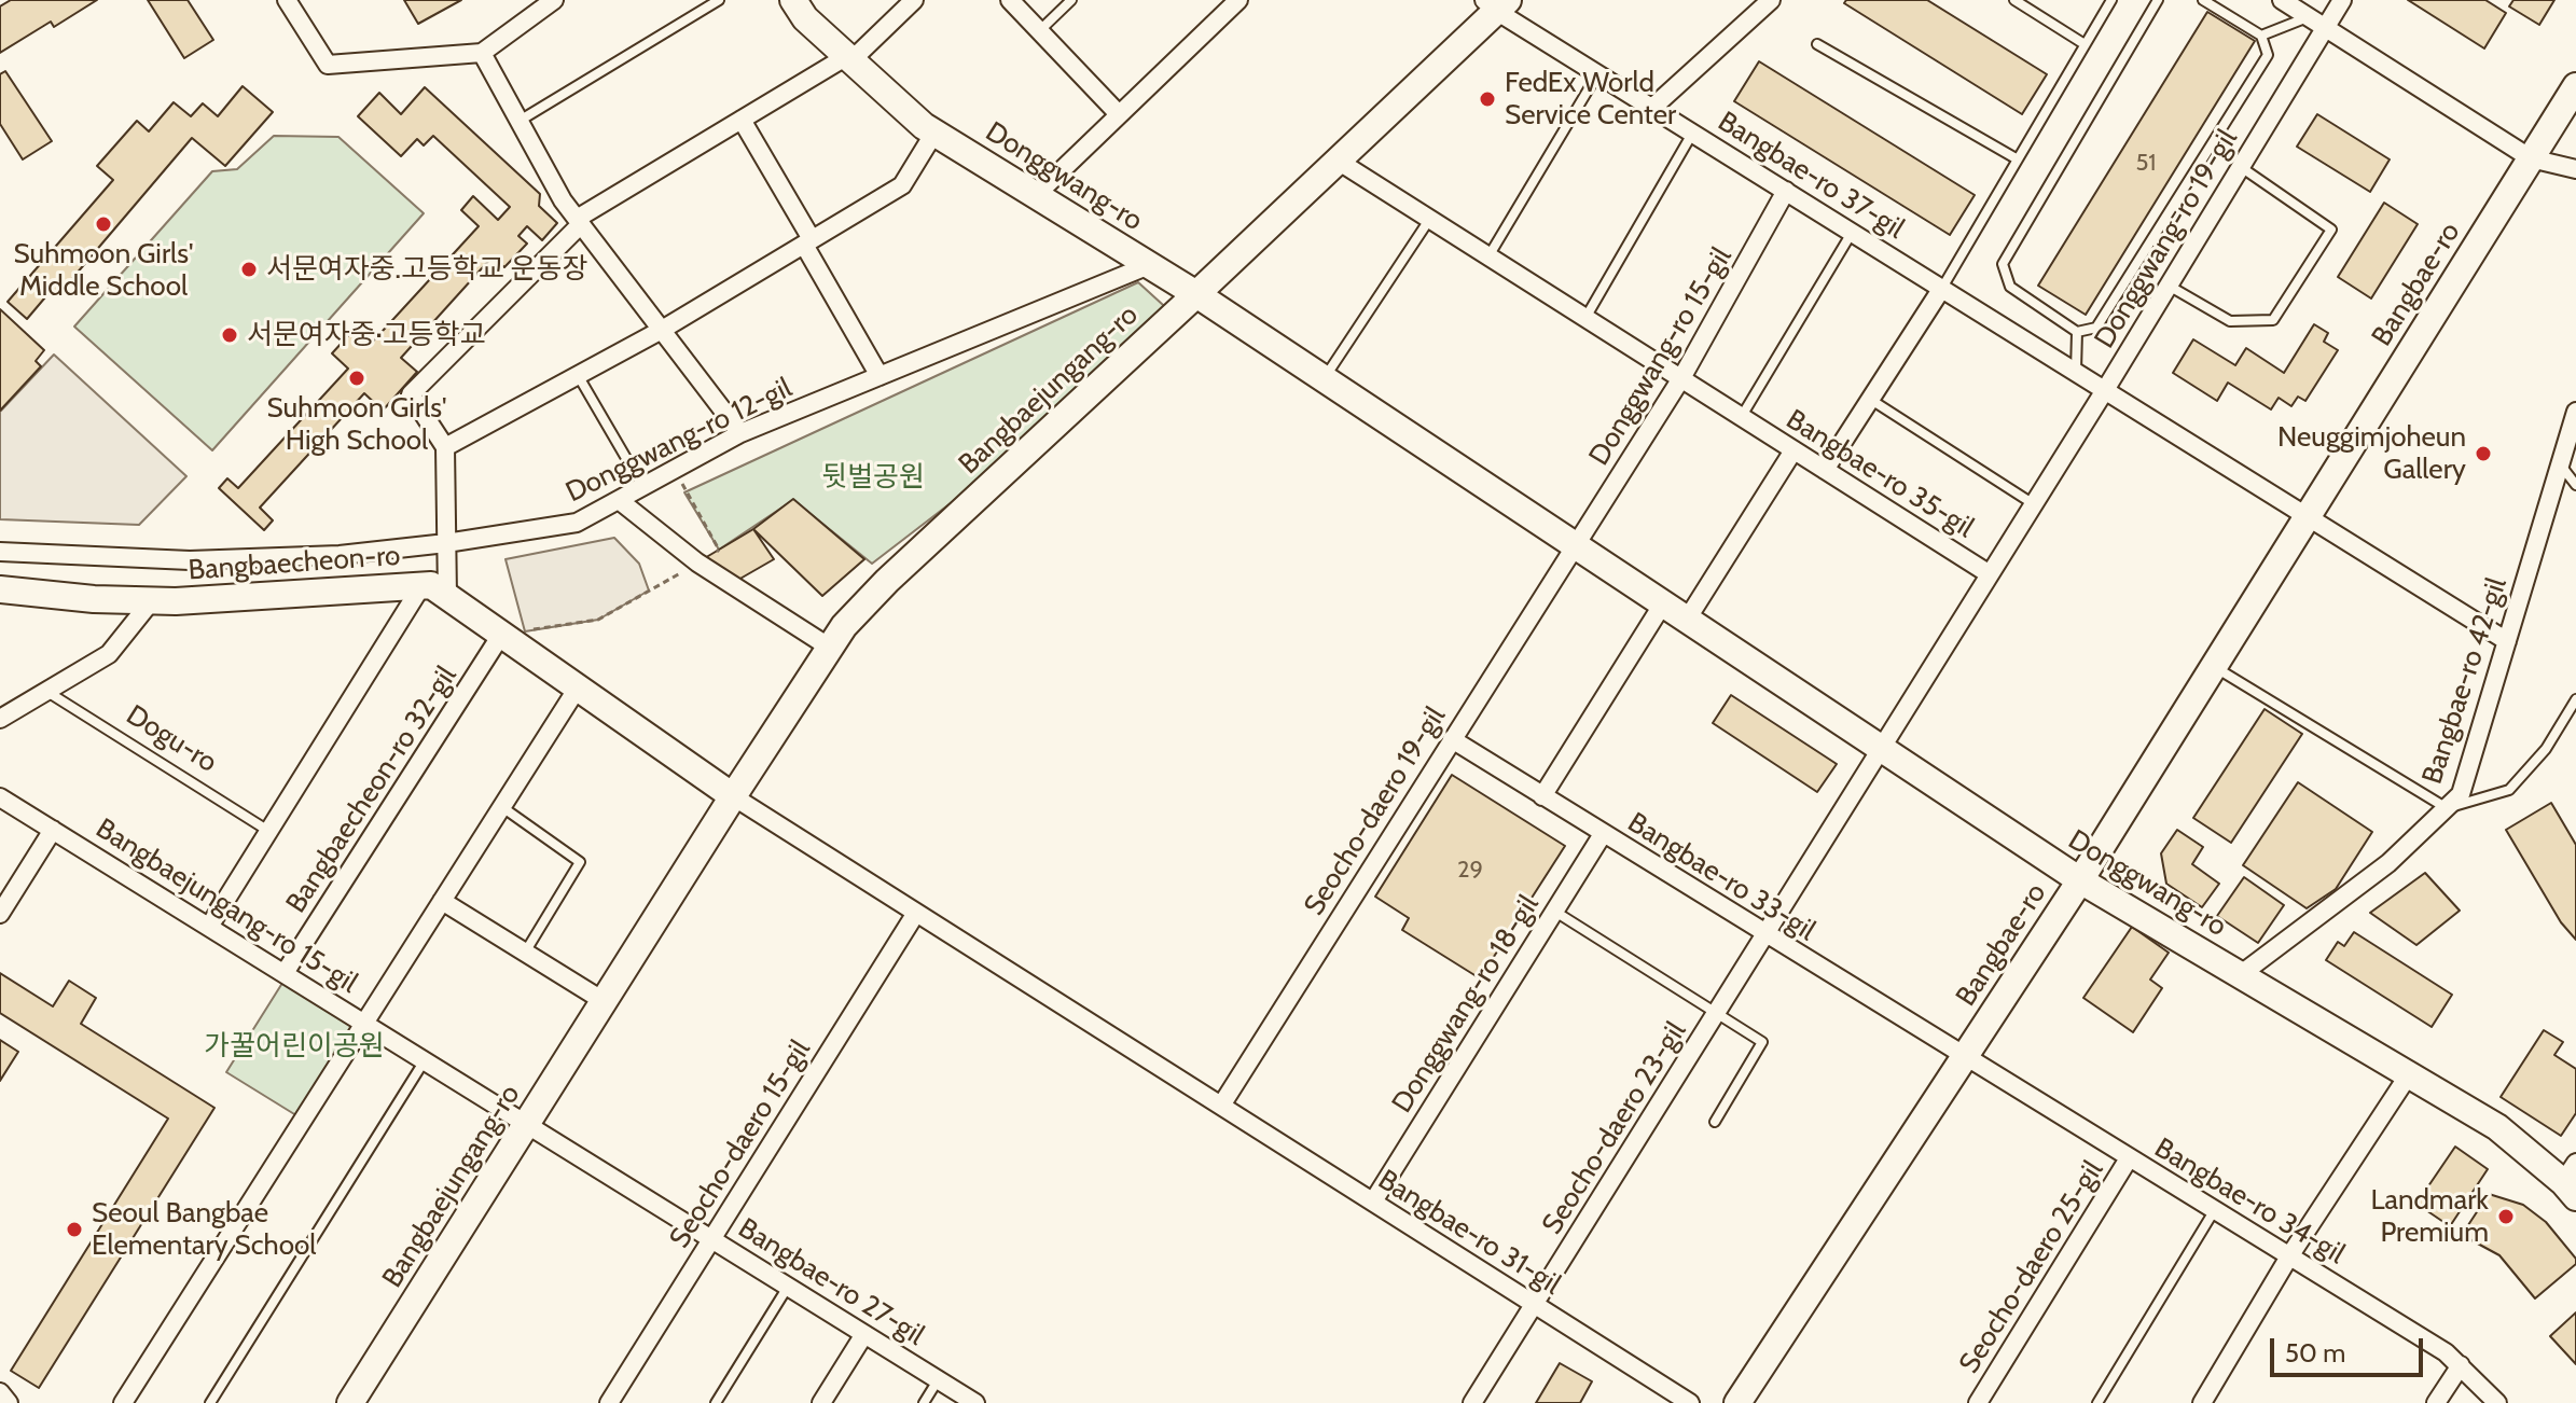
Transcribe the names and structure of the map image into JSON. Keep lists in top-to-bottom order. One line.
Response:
{"streets":{"street":["Bangbae-ro 37-gil","Donggwang-ro","Donggwang-ro 19-gil","Bangbae-ro","Donggwang-ro 15-gil","Bangbaejungang-ro","Donggwang-ro 12-gil","Bangbae-ro 35-gil","Bangbaecheon-ro","Bangbae-ro 42-gil","Bangbaecheon-ro 32-gil","Seocho-daero 19-gil","Bangbae-ro 33-gil","Bangbaejungang-ro 15-gil","Donggwang-ro 18-gil","Seocho-daero 23-gil","Seocho-daero 15-gil","Bangbae-ro 34-gil","Bangbae-ro 31-gil","Seocho-daero 25-gil","Bangbae-ro 27-gil"],"lane":["Dogu-ro"]},"crossings":[["Bangbae-ro 37-gil","Donggwang-ro 19-gil"],["Bangbae-ro 37-gil","Bangbae-ro"],["Bangbae-ro 37-gil","Donggwang-ro 15-gil"],["Bangbae-ro 37-gil","Bangbaejungang-ro"],["Bangbae-ro 37-gil","Bangbae-ro 35-gil"],["Donggwang-ro","Donggwang-ro 19-gil"],["Donggwang-ro","Bangbae-ro"],["Donggwang-ro","Donggwang-ro 15-gil"],["Donggwang-ro","Bangbaejungang-ro"],["Donggwang-ro","Donggwang-ro 12-gil"],["Donggwang-ro","Bangbae-ro 42-gil"],["Donggwang-ro","Seocho-daero 19-gil"],["Donggwang-ro","Seocho-daero 23-gil"],["Donggwang-ro 19-gil","Bangbae-ro 35-gil"],["Donggwang-ro 19-gil","Seocho-daero 23-gil"],["Bangbae-ro","Bangbae-ro 33-gil"],["Bangbae-ro","Bangbae-ro 34-gil"],["Donggwang-ro 15-gil","Bangbae-ro 35-gil"],["Donggwang-ro 15-gil","Seocho-daero 19-gil"],["Bangbaejungang-ro","Bangbae-ro 35-gil"],["Bangbaejungang-ro","Bangbaecheon-ro"],["Bangbaejungang-ro","Bangbaejungang-ro 15-gil"],["Bangbaejungang-ro","Bangbae-ro 27-gil"],["Bangbaecheon-ro","Bangbaecheon-ro 32-gil"],["Bangbaecheon-ro 32-gil","Bangbaejungang-ro 15-gil"],["Seocho-daero 19-gil","Bangbae-ro 33-gil"],["Seocho-daero 19-gil","Bangbae-ro 31-gil"],["Bangbae-ro 33-gil","Donggwang-ro 18-gil"],["Bangbae-ro 33-gil","Seocho-daero 23-gil"],["Bangbae-ro 33-gil","Bangbae-ro 34-gil"],["Bangbaejungang-ro 15-gil","Bangbae-ro 27-gil"],["Donggwang-ro 18-gil","Seocho-daero 23-gil"],["Donggwang-ro 18-gil","Bangbae-ro 31-gil"],["Seocho-daero 23-gil","Bangbae-ro 31-gil"],["Seocho-daero 15-gil","Bangbae-ro 31-gil"],["Seocho-daero 15-gil","Bangbae-ro 27-gil"],["Bangbae-ro 34-gil","Seocho-daero 25-gil"]],"parks":["뒷벌공원","가꿀어린이공원"],"places":["FedEx World Service Center","Suhmoon Girls' Middle School","서문여자중.고등학교 운동장","서문여자중·고등학교","Suhmoon Girls' High School","Neuggimjoheun Gallery","Landmark Premium","Seoul Bangbae Elementary School"],"house_numbers":["51","29"],"scale_bar":"50 m"}
